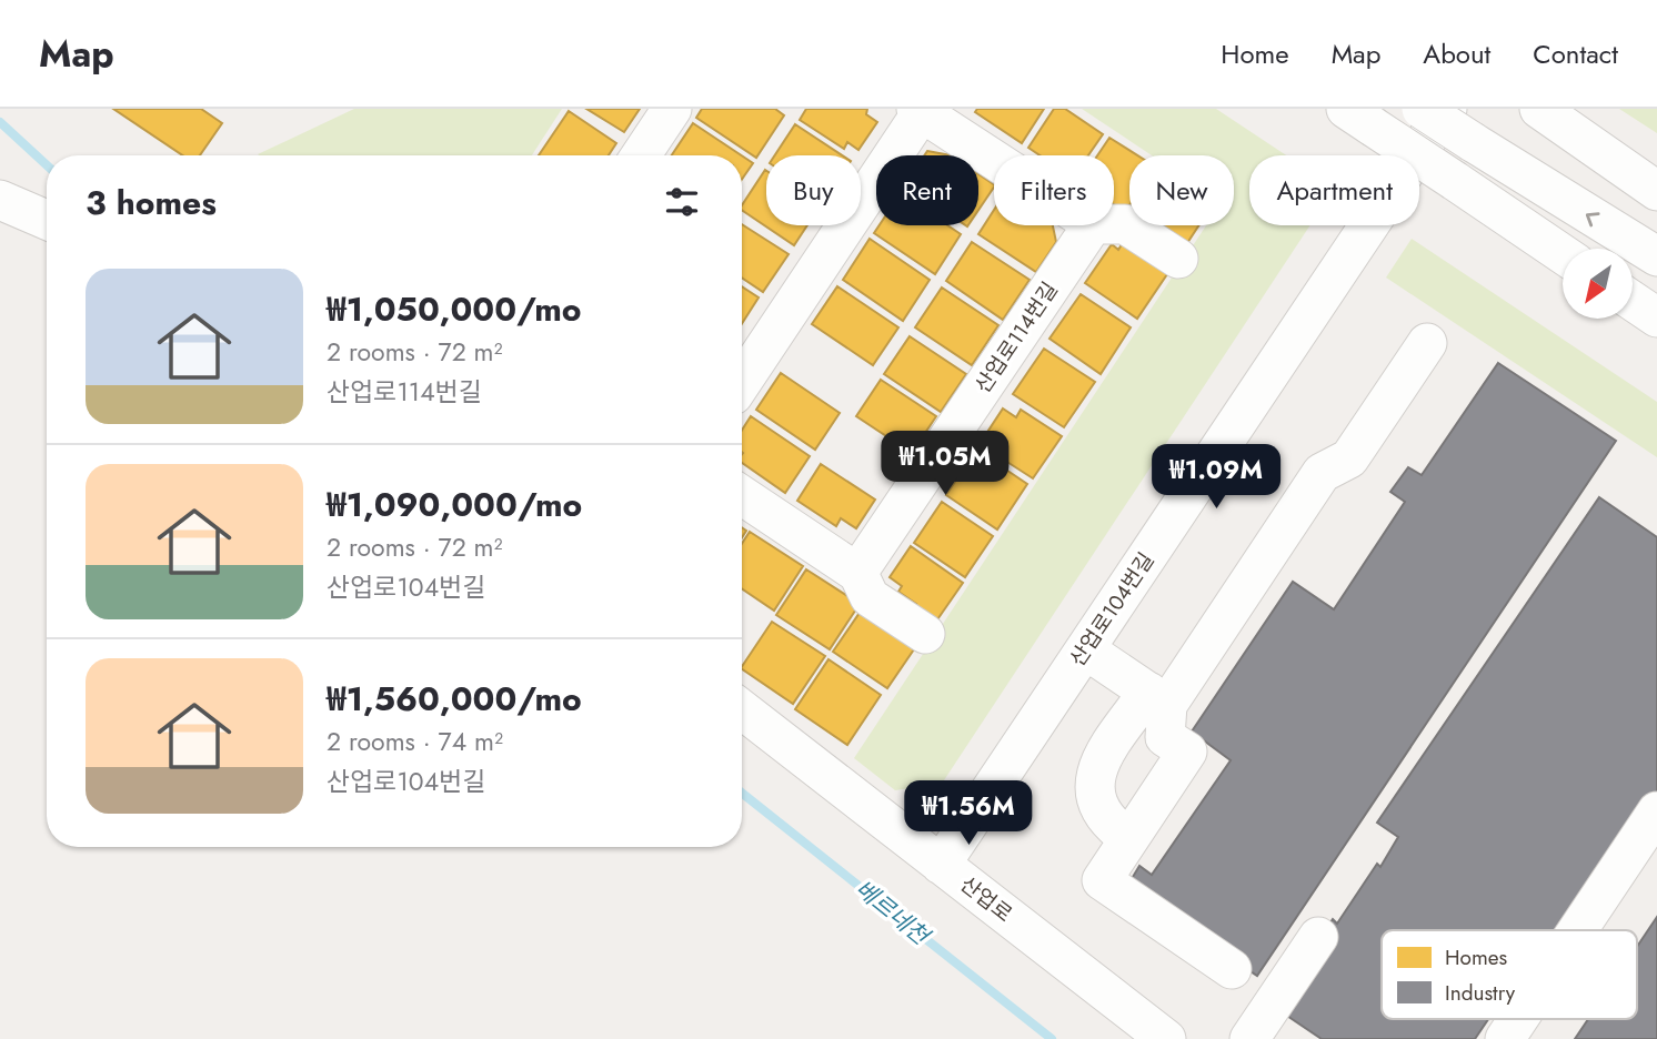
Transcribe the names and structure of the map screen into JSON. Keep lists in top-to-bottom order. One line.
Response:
{"streets":{"street":["산업로114번길","산업로104번길","산업로"]},"crossings":[["산업로104번길","산업로"]],"water":["베르네천"],"legend":["Homes","Industry"],"north":"bottom left","page":{"header":"Map","nav":["Home","Map","About","Contact"],"chip":["Buy","Rent","Filters","New","Apartment"],"heading":"3 homes","list":[{"name":"₩1,050,000/mo","note":"2 rooms · 72 m² · 산업로114번길"},{"name":"₩1,090,000/mo","note":"2 rooms · 72 m² · 산업로104번길"},{"name":"₩1,560,000/mo","note":"2 rooms · 74 m² · 산업로104번길"}],"price":["₩1.05M","₩1.09M","₩1.56M"]}}
